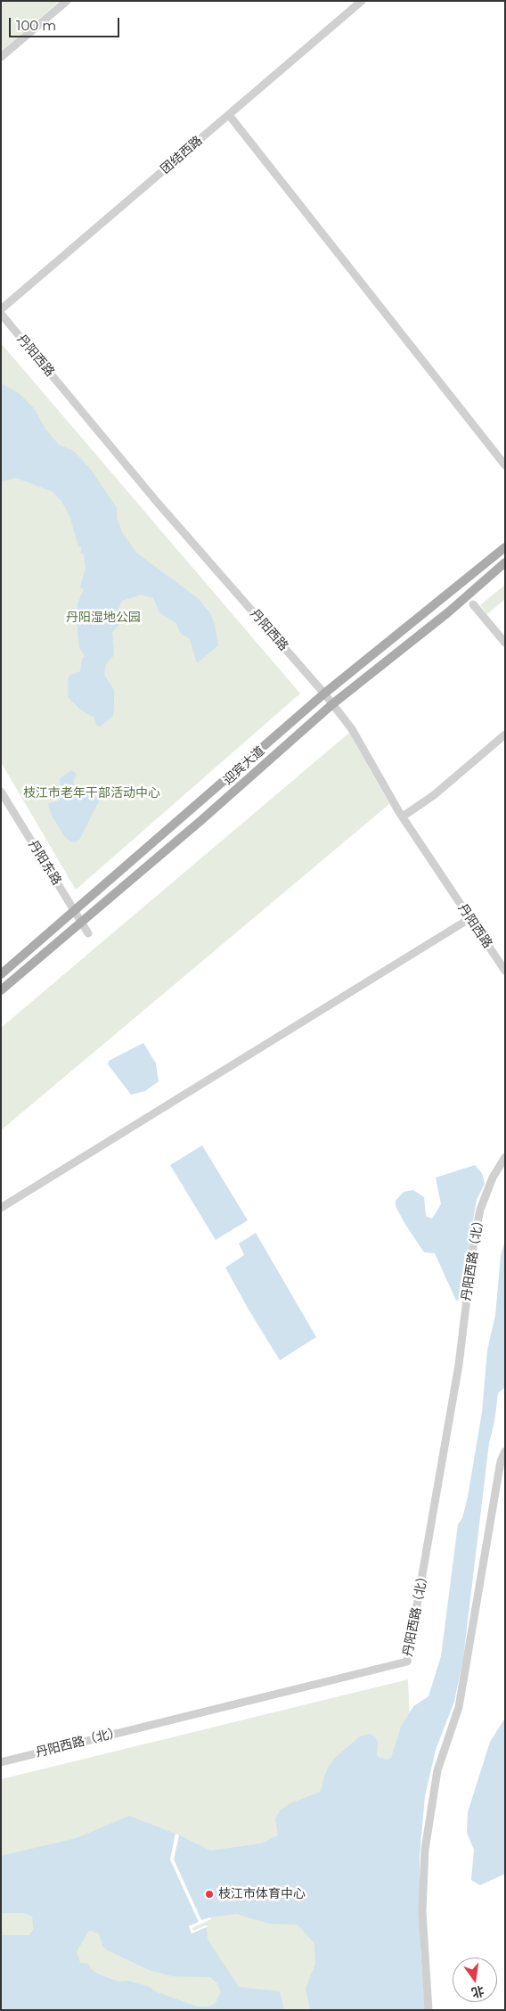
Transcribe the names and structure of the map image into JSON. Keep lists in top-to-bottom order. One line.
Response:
{"streets":{"main road":["迎宾大道"],"street":["团结西路","丹阳西路","丹阳东路","丹阳西路（北）"]},"crossings":[["丹阳西路","迎宾大道"],["迎宾大道","丹阳东路"]],"parks":["丹阳湿地公园","枝江市老年干部活动中心"],"places":["枝江市体育中心"],"scale_bar":"100 m","north":"bottom"}
